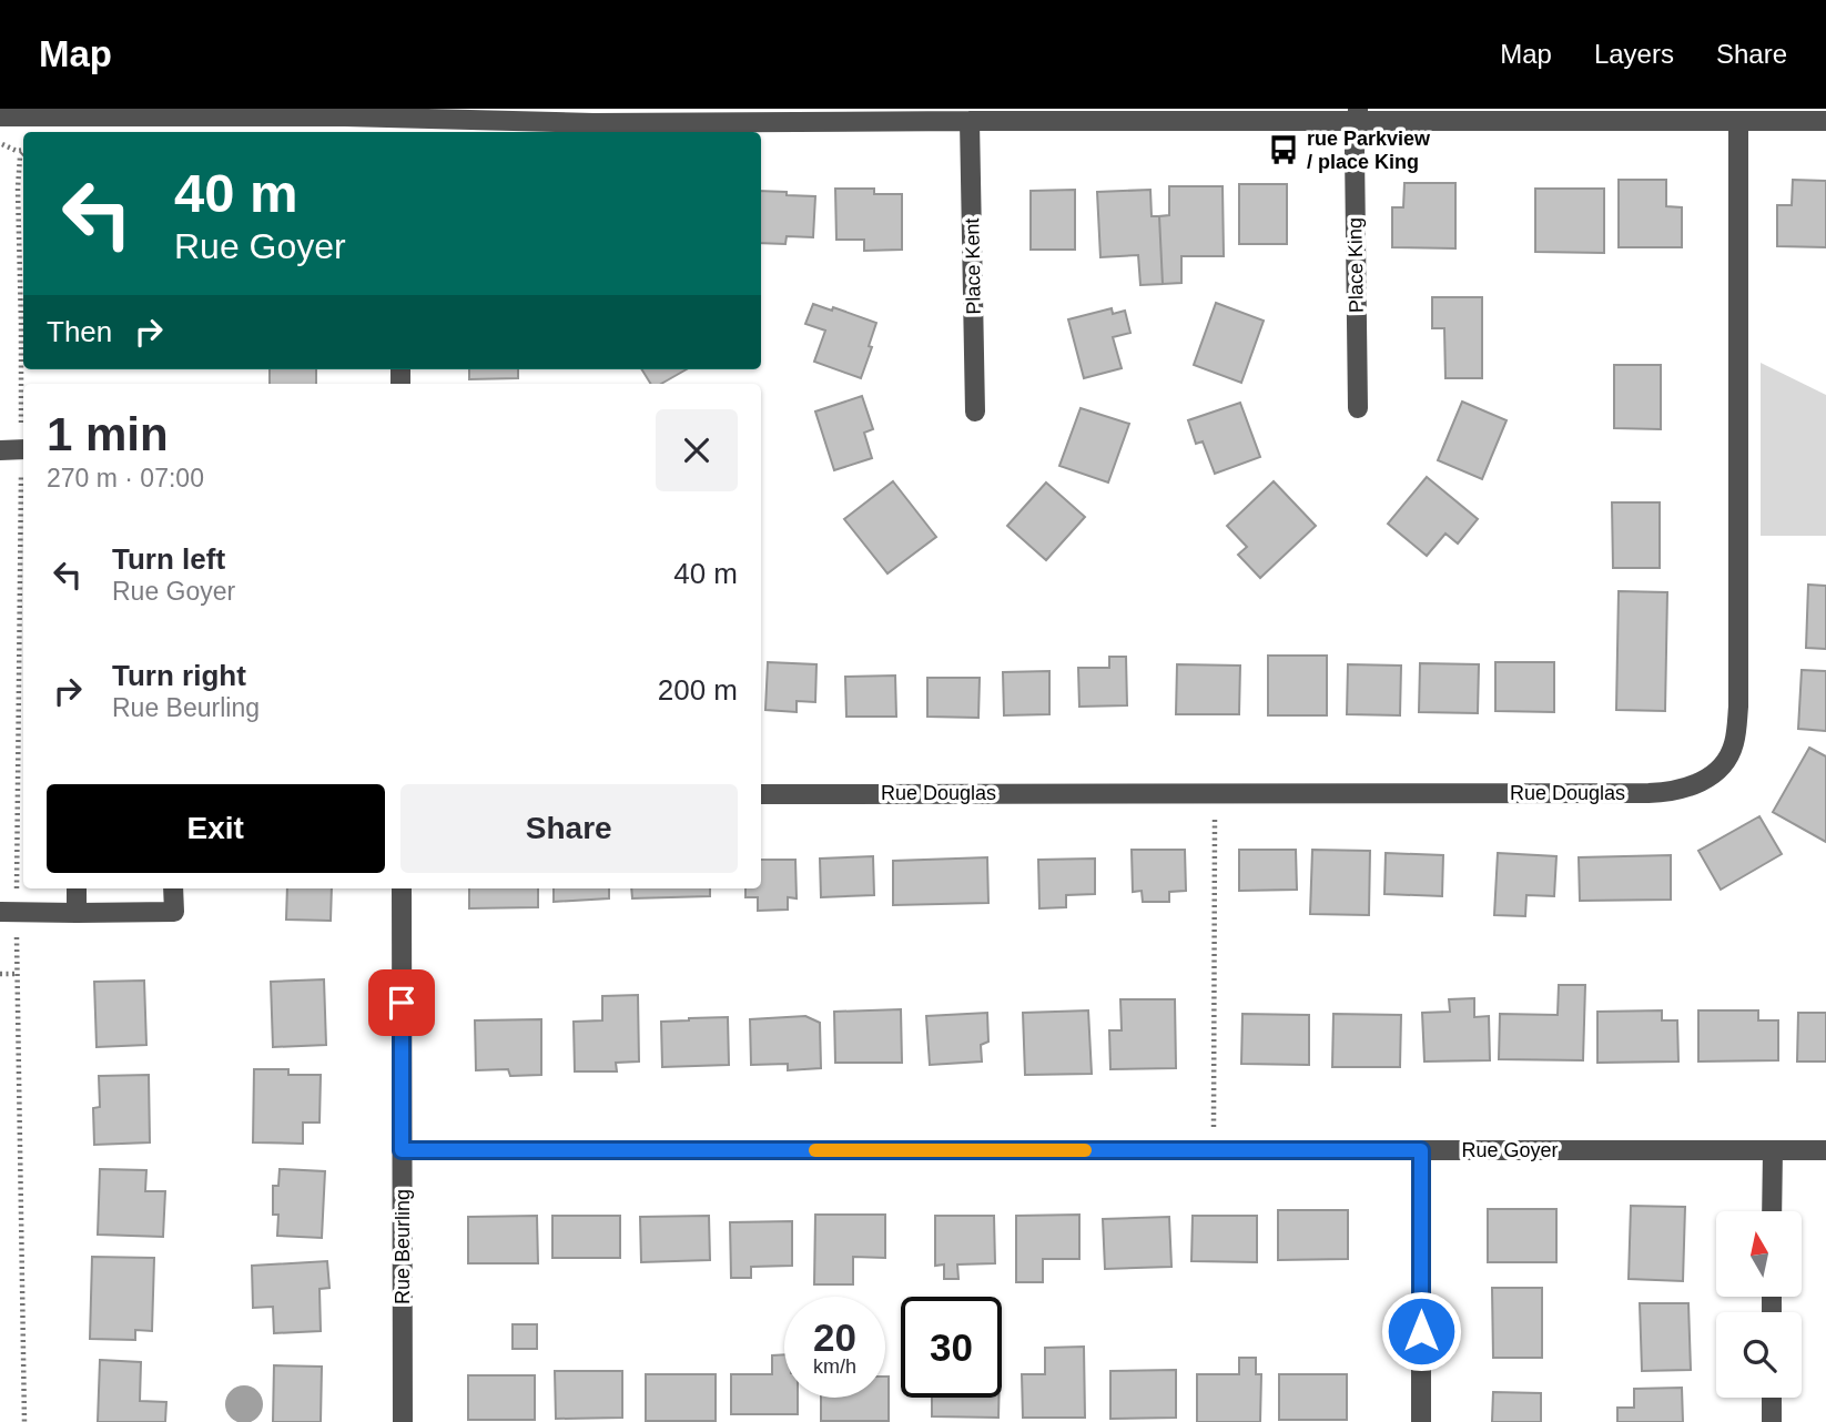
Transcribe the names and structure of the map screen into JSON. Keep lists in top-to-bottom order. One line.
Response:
{"streets":{"street":["Place King","Place Kent","Rue Douglas","Rue Goyer","Rue Beurling"]},"crossings":[["Rue Goyer","Rue Beurling"]],"places":{"bus stop":["rue Parkview / place King"]},"north":"top","page":{"header":"Map","nav":["Map","Layers","Share"],"turn":["40 m","Rue Goyer"],"then":"Then","heading":["1 min","270 m · 07:00"],"list":[{"name":"Turn left","note":"Rue Goyer","value":"40 m"},{"name":"Turn right","note":"Rue Beurling","value":"200 m"}],"buttons":["Exit","Share"],"speed":"20 km/h","limit":"30"}}
